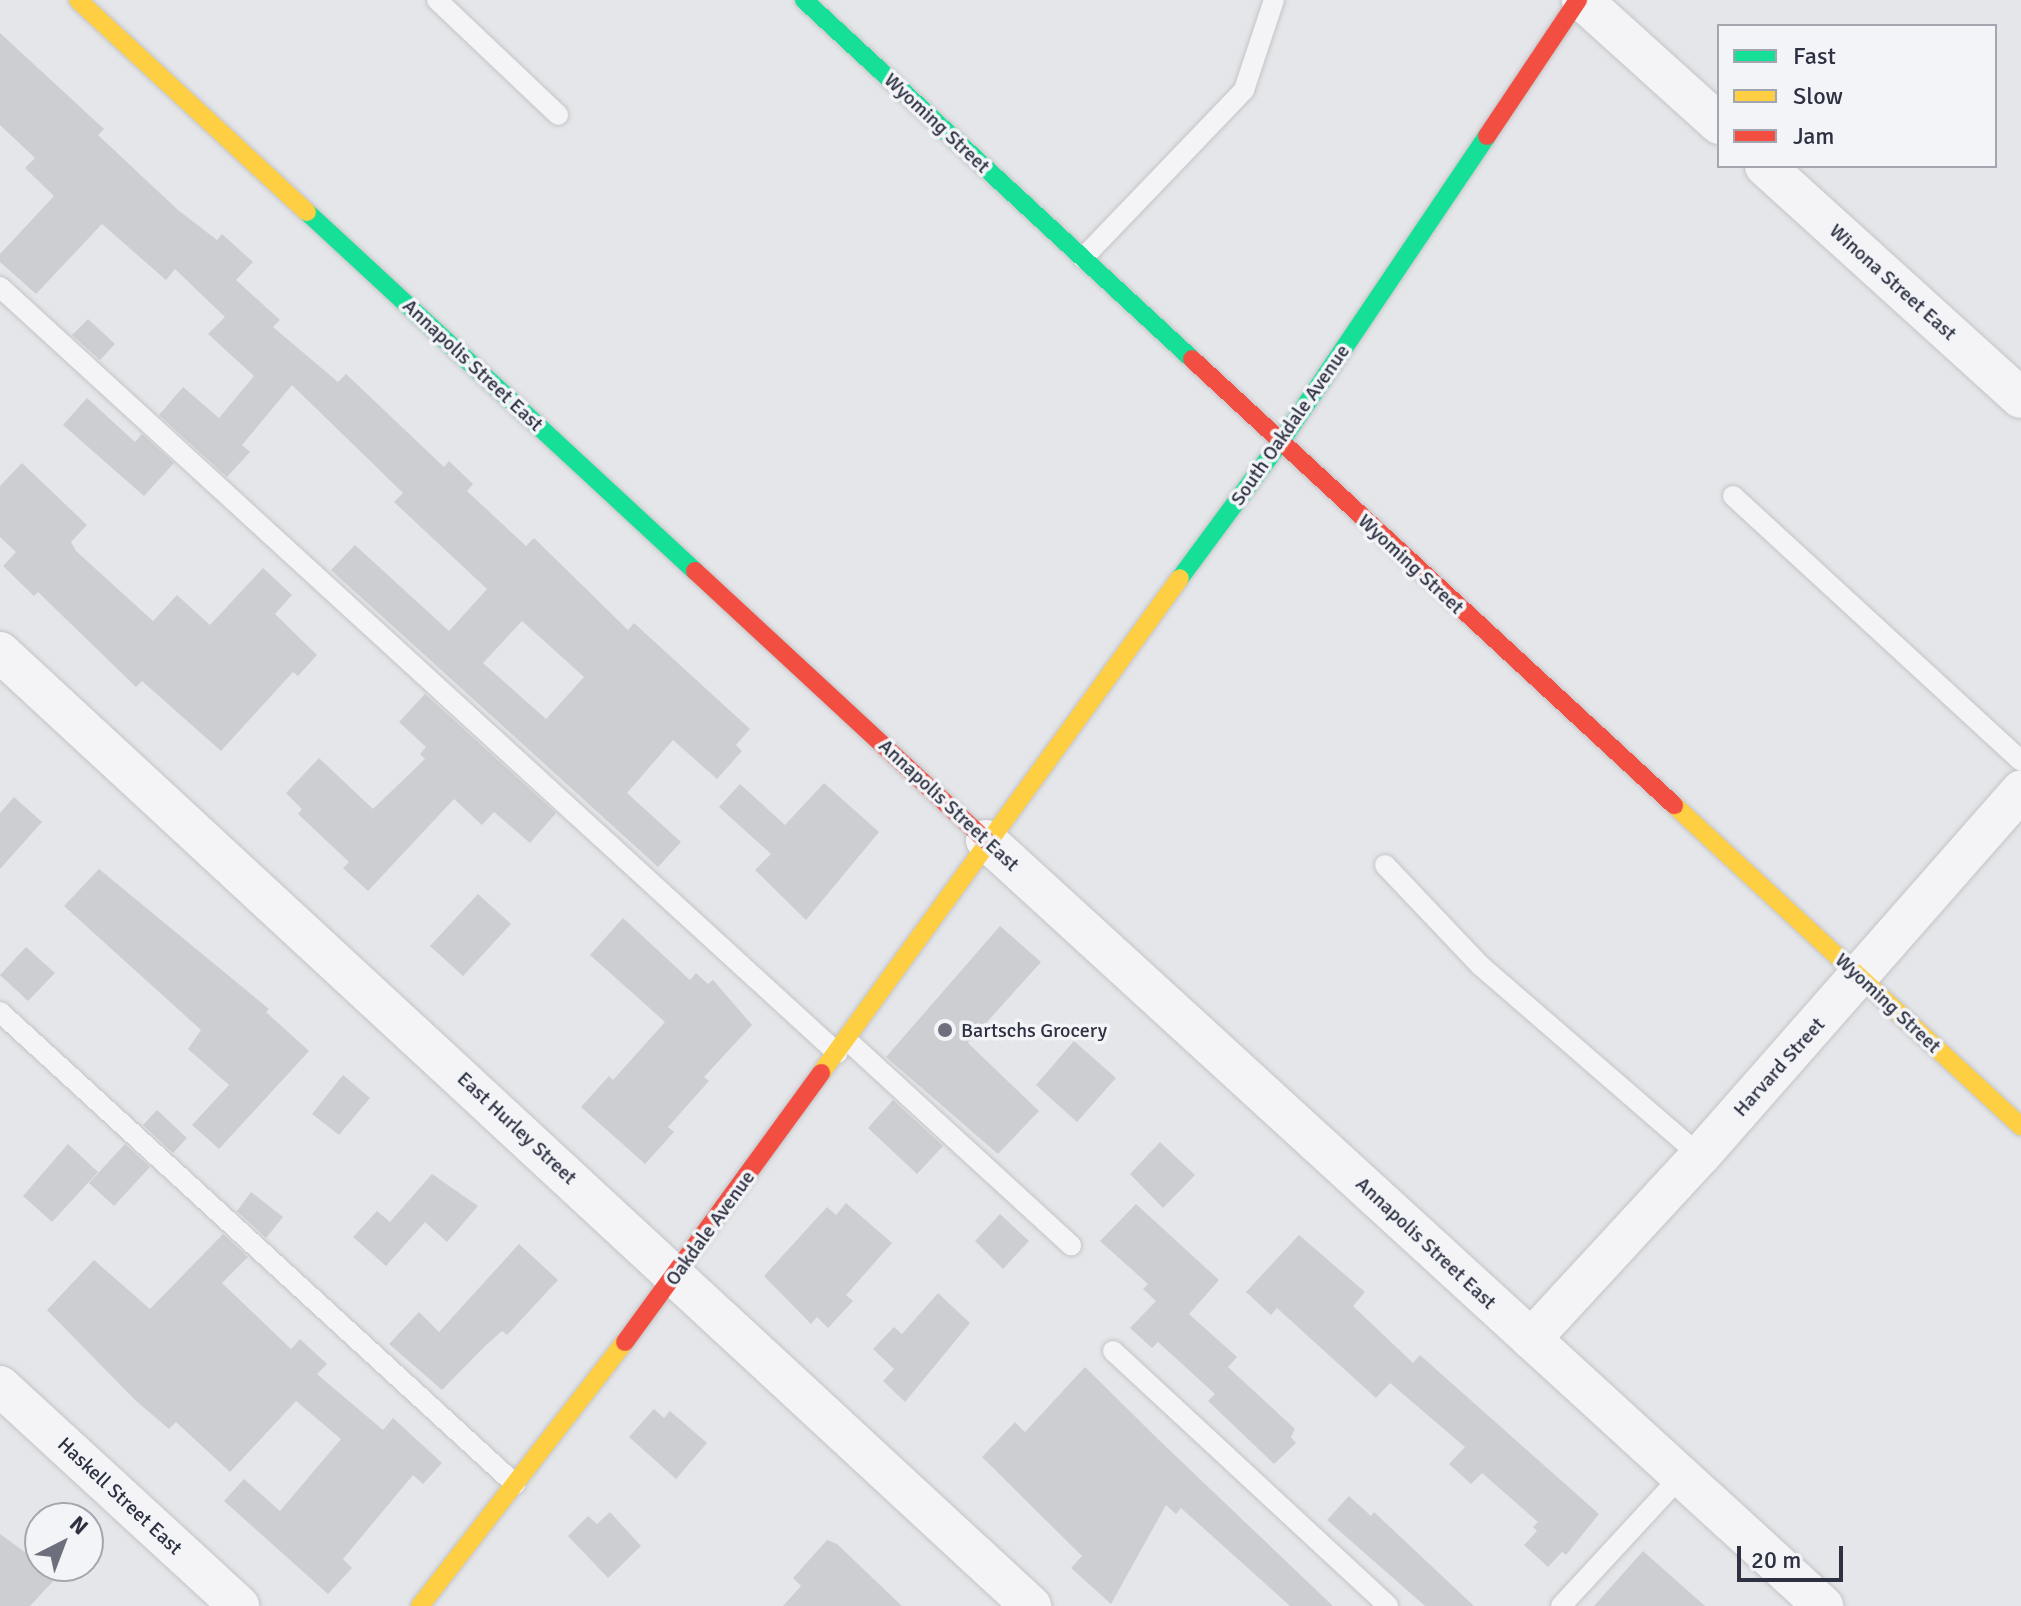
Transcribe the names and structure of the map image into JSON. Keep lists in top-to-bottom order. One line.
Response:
{"streets":{"street":["Wyoming Street","Winona Street East","Annapolis Street East","South Oakdale Avenue","Harvard Street","East Hurley Street","Oakdale Avenue","Haskell Street East"]},"crossings":[["Wyoming Street","South Oakdale Avenue"],["Wyoming Street","Harvard Street"],["Annapolis Street East","South Oakdale Avenue"],["Annapolis Street East","Harvard Street"],["Annapolis Street East","Oakdale Avenue"],["South Oakdale Avenue","Oakdale Avenue"],["East Hurley Street","Oakdale Avenue"]],"places":["Bartschs Grocery"],"legend":["Fast","Slow","Jam"],"scale_bar":"20 m","north":"top right"}
